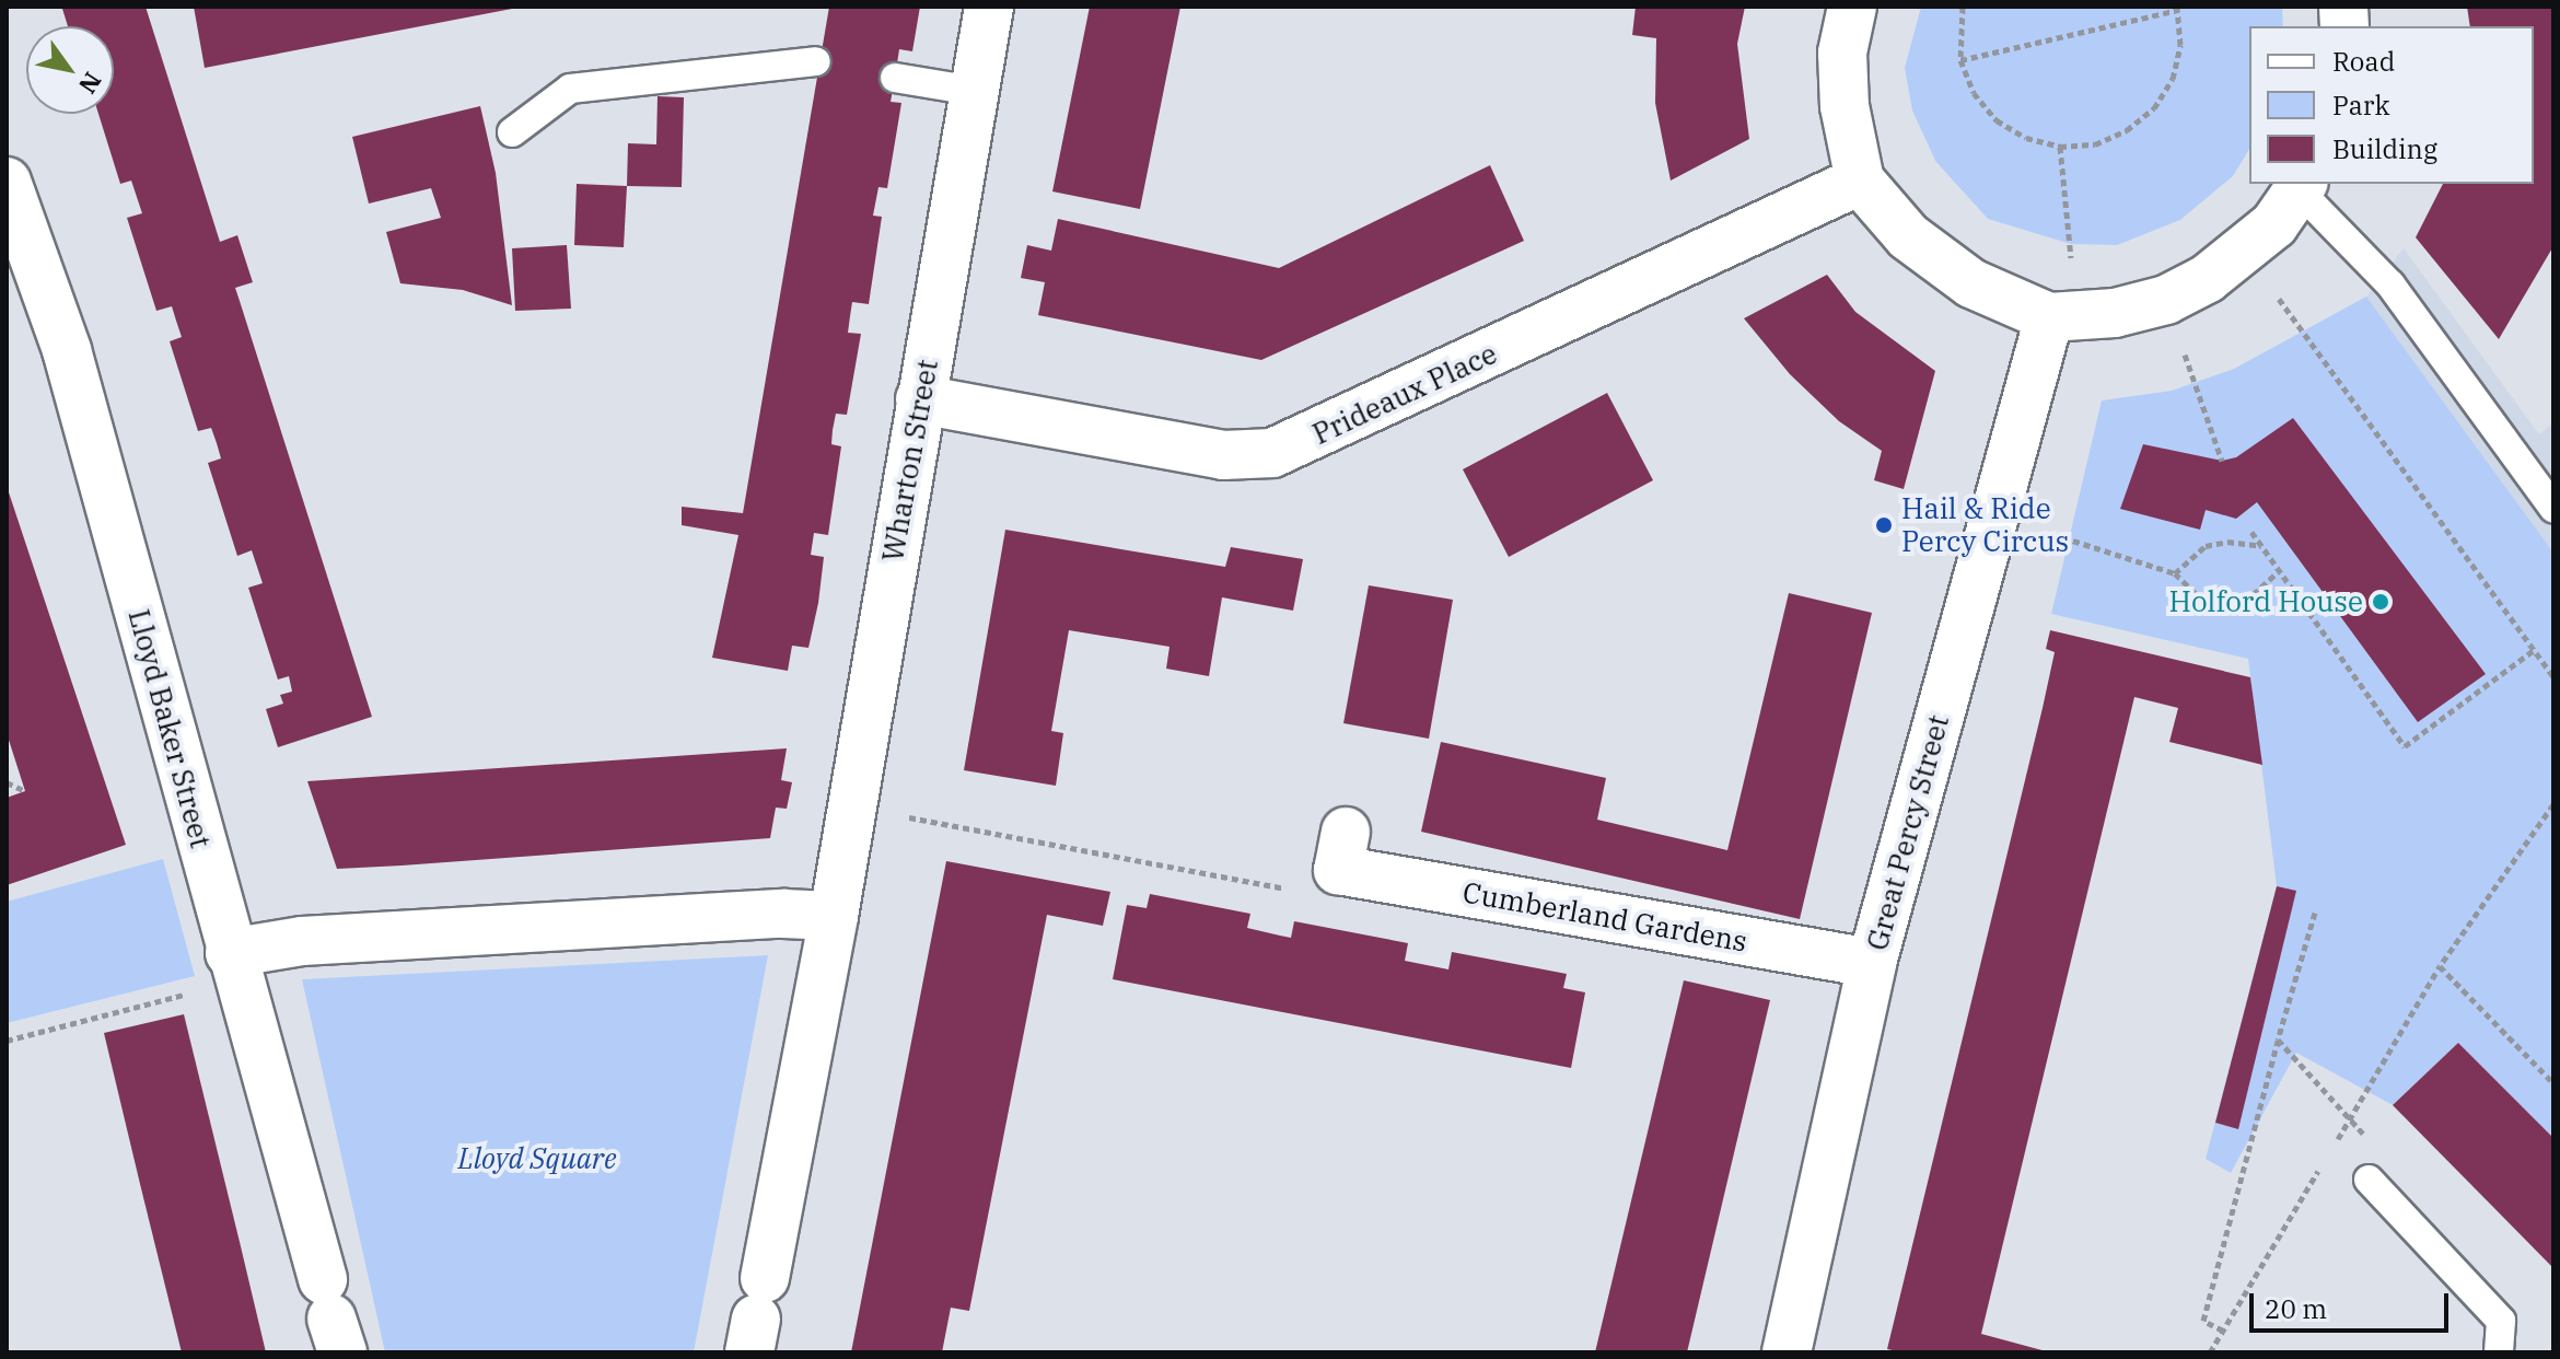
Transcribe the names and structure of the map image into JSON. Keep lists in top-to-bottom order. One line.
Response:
{"streets":{"street":["Prideaux Place","Wharton Street","Lloyd Baker Street","Great Percy Street","Cumberland Gardens"]},"crossings":[["Prideaux Place","Wharton Street"],["Great Percy Street","Cumberland Gardens"]],"parks":["Lloyd Square"],"places":["Hail & Ride Percy Circus","Holford House"],"legend":["Road","Park","Building"],"scale_bar":"20 m","north":"bottom right"}
